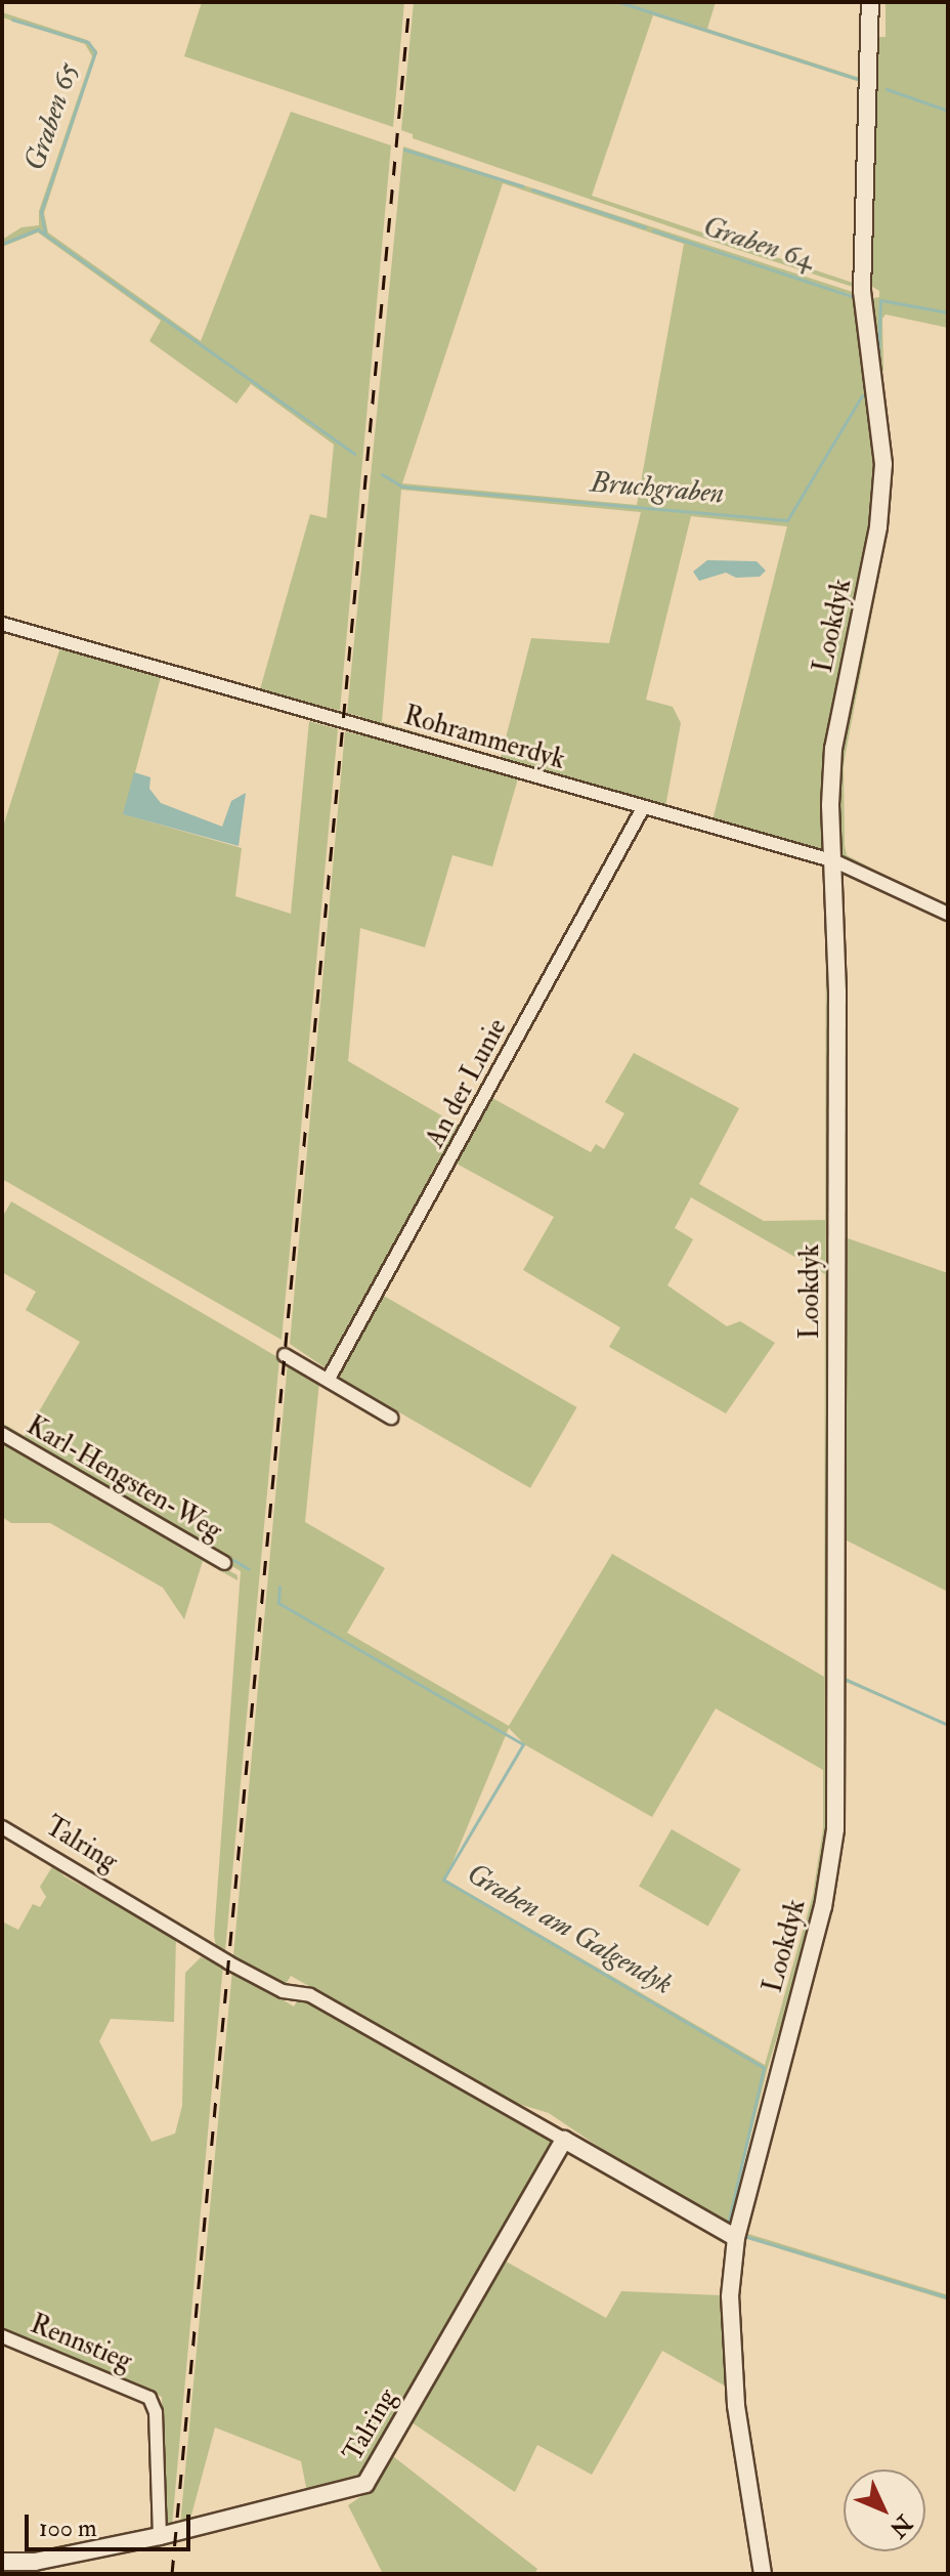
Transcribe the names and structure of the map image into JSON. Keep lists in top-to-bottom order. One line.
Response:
{"streets":{"street":["Lookdyk","Rohrammerdyk","An der Lunie","Karl-Hengsten-Weg","Talring","Rennstieg"]},"crossings":[["Lookdyk","Rohrammerdyk"],["Lookdyk","Talring"],["Rohrammerdyk","An der Lunie"],["Talring","Rennstieg"]],"water":["Graben 65","Graben 64","Bruchgraben","Graben am Galgendyk"],"scale_bar":"100 m","north":"bottom right"}
